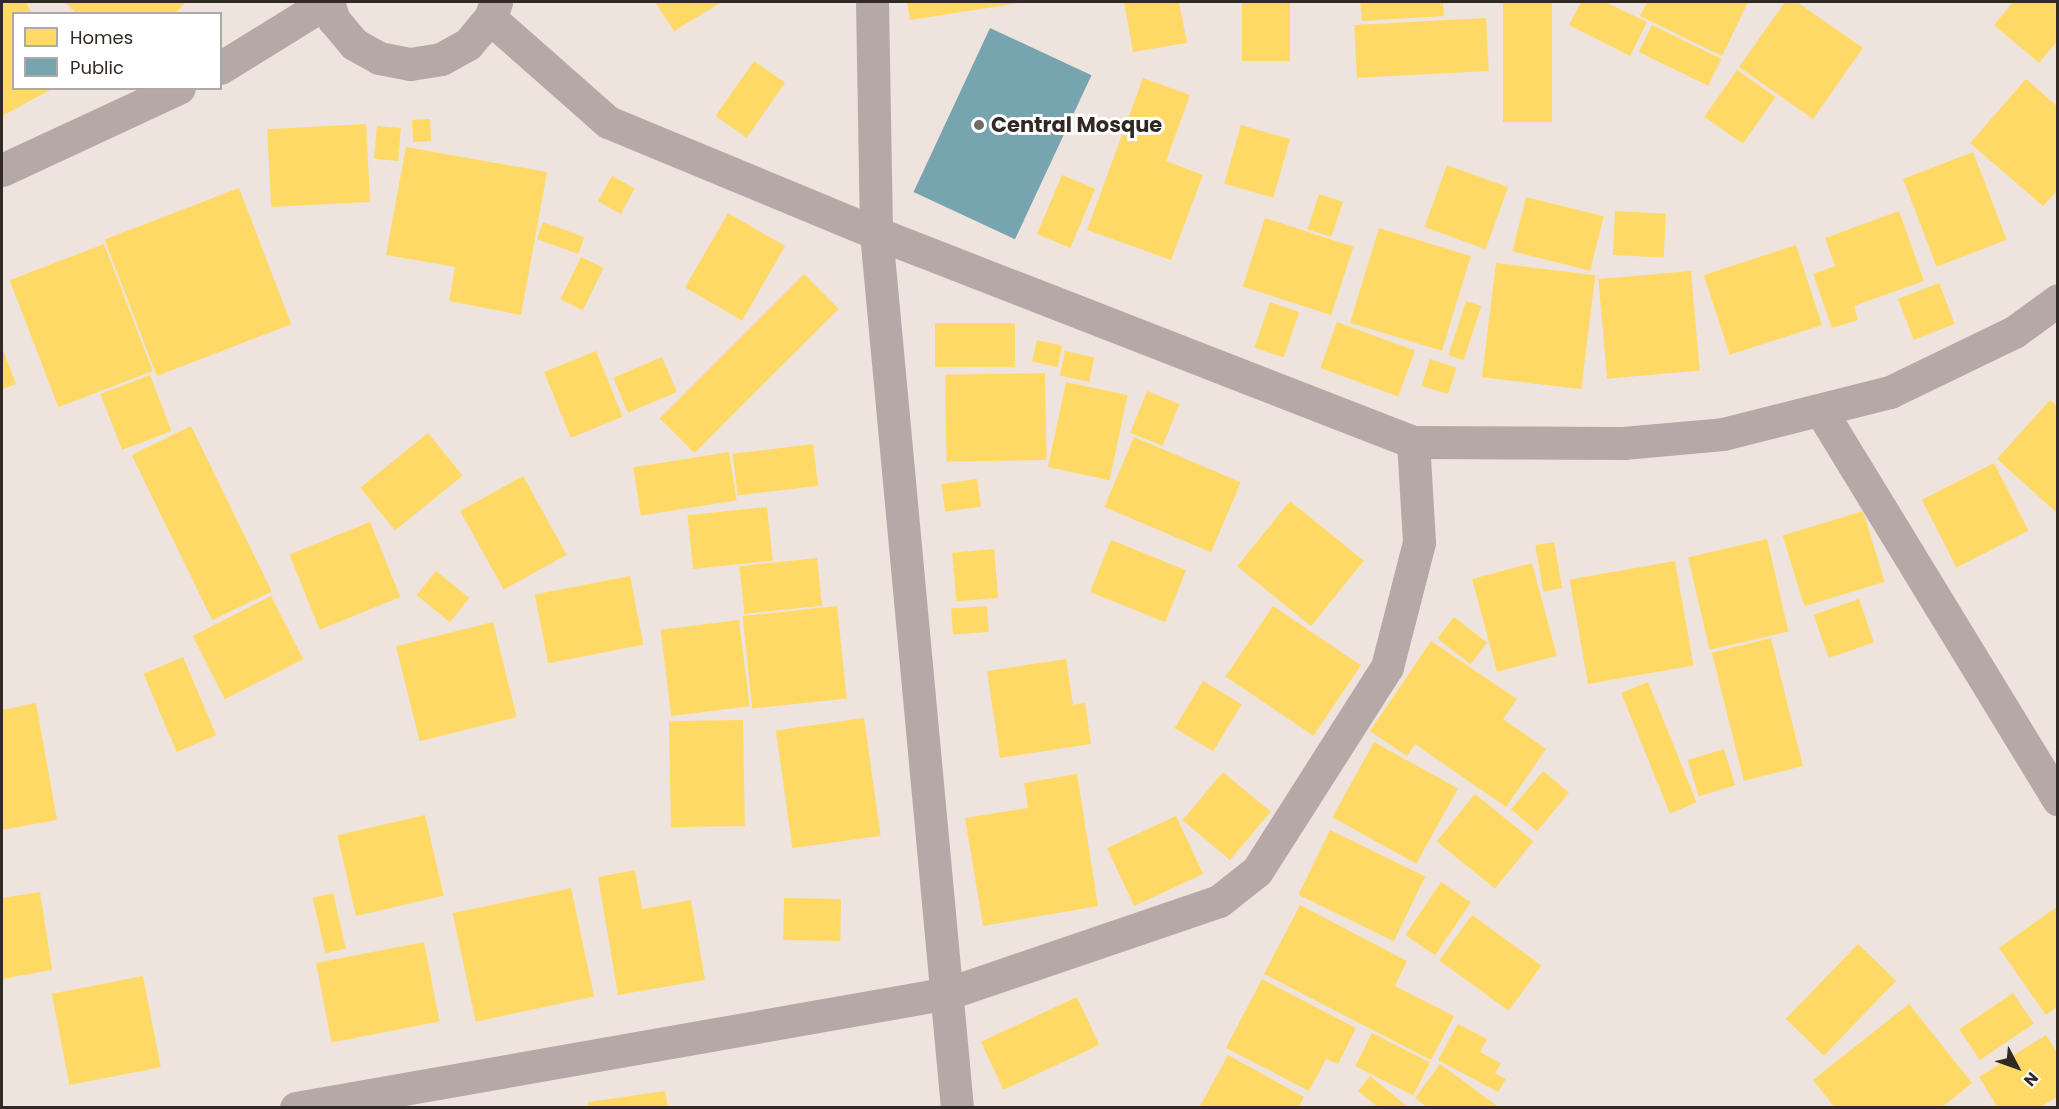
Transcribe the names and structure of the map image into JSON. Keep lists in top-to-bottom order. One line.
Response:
{"places":["Central Mosque"],"legend":["Homes","Public"],"north":"bottom right"}
